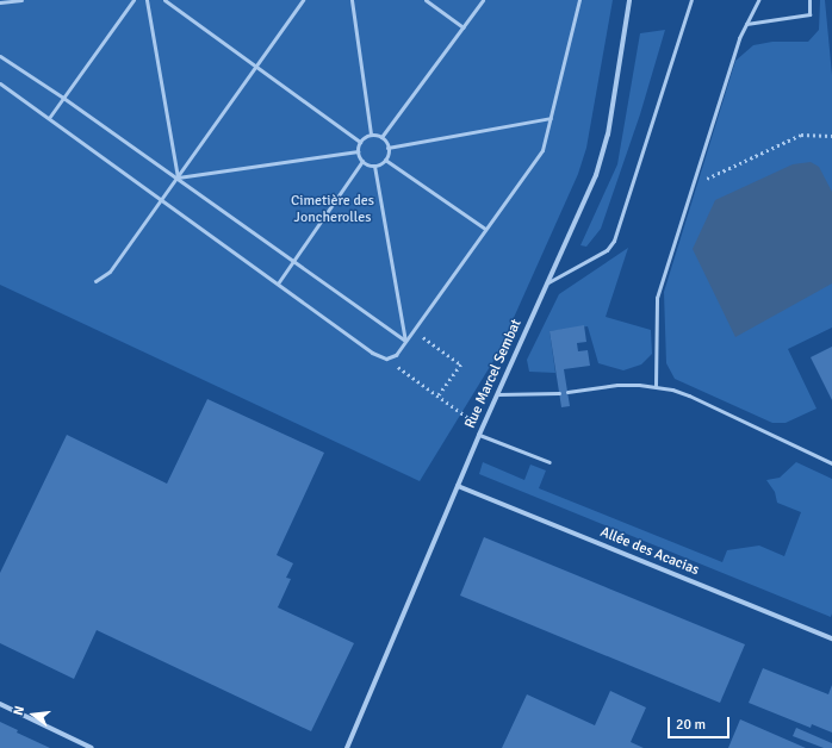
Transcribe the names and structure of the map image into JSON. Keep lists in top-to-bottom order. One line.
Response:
{"streets":{"street":["Rue Marcel Sembat","Allée des Acacias"]},"crossings":[["Rue Marcel Sembat","Allée des Acacias"]],"parks":["Cimetière des Joncherolles"],"scale_bar":"20 m","north":"left"}
